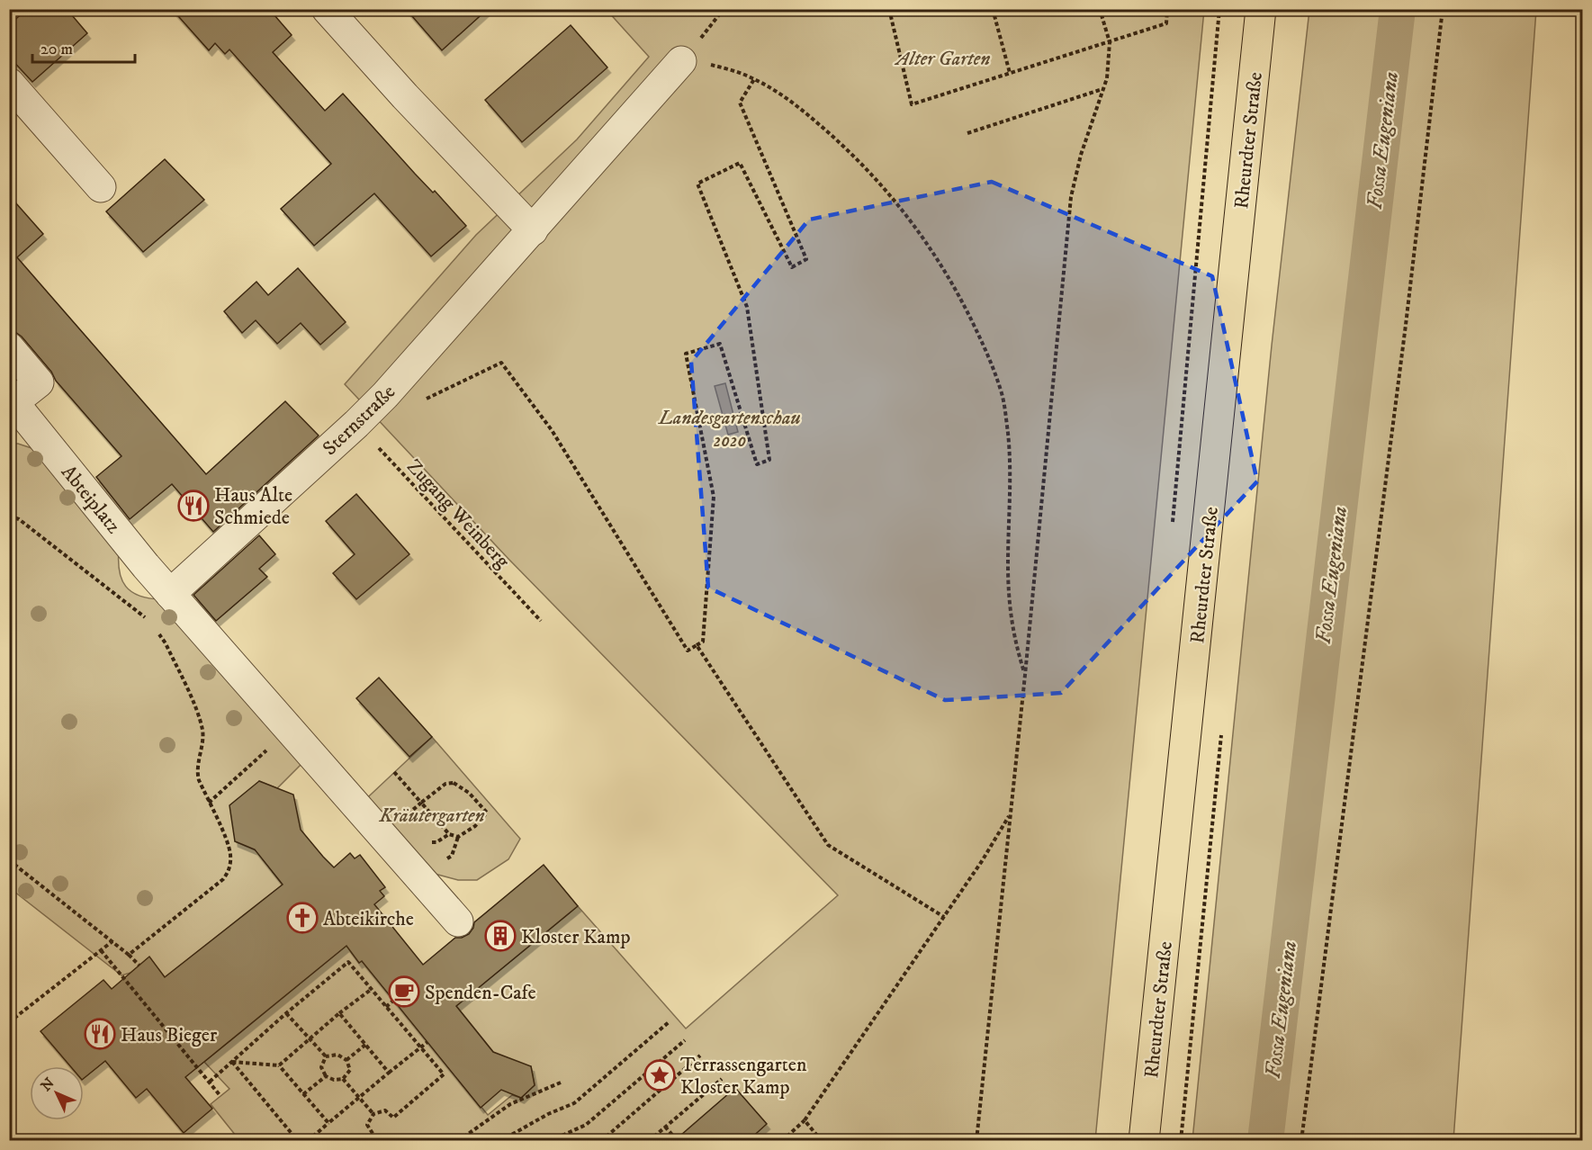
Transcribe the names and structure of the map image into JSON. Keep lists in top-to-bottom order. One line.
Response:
{"streets":{"main road":["Rheurdter Straße"],"street":["Sternstraße","Abteiplatz"],"path":["Zugang Weinberg"]},"crossings":[["Sternstraße","Abteiplatz"],["Sternstraße","Zugang Weinberg"]],"water":["Fossa Eugeniana"],"parks":["Alter Garten","Landesgartenschau 2020","Kräutergarten"],"places":{"restaurant":["Haus Alte Schmiede","Haus Bieger"],"church":["Abteikirche"],"building":["Kloster Kamp"],"cafe":["Spenden-Cafe"],"place":["Terrassengarten Kloster Kamp"]},"scale_bar":"20 m","north":"top left"}
